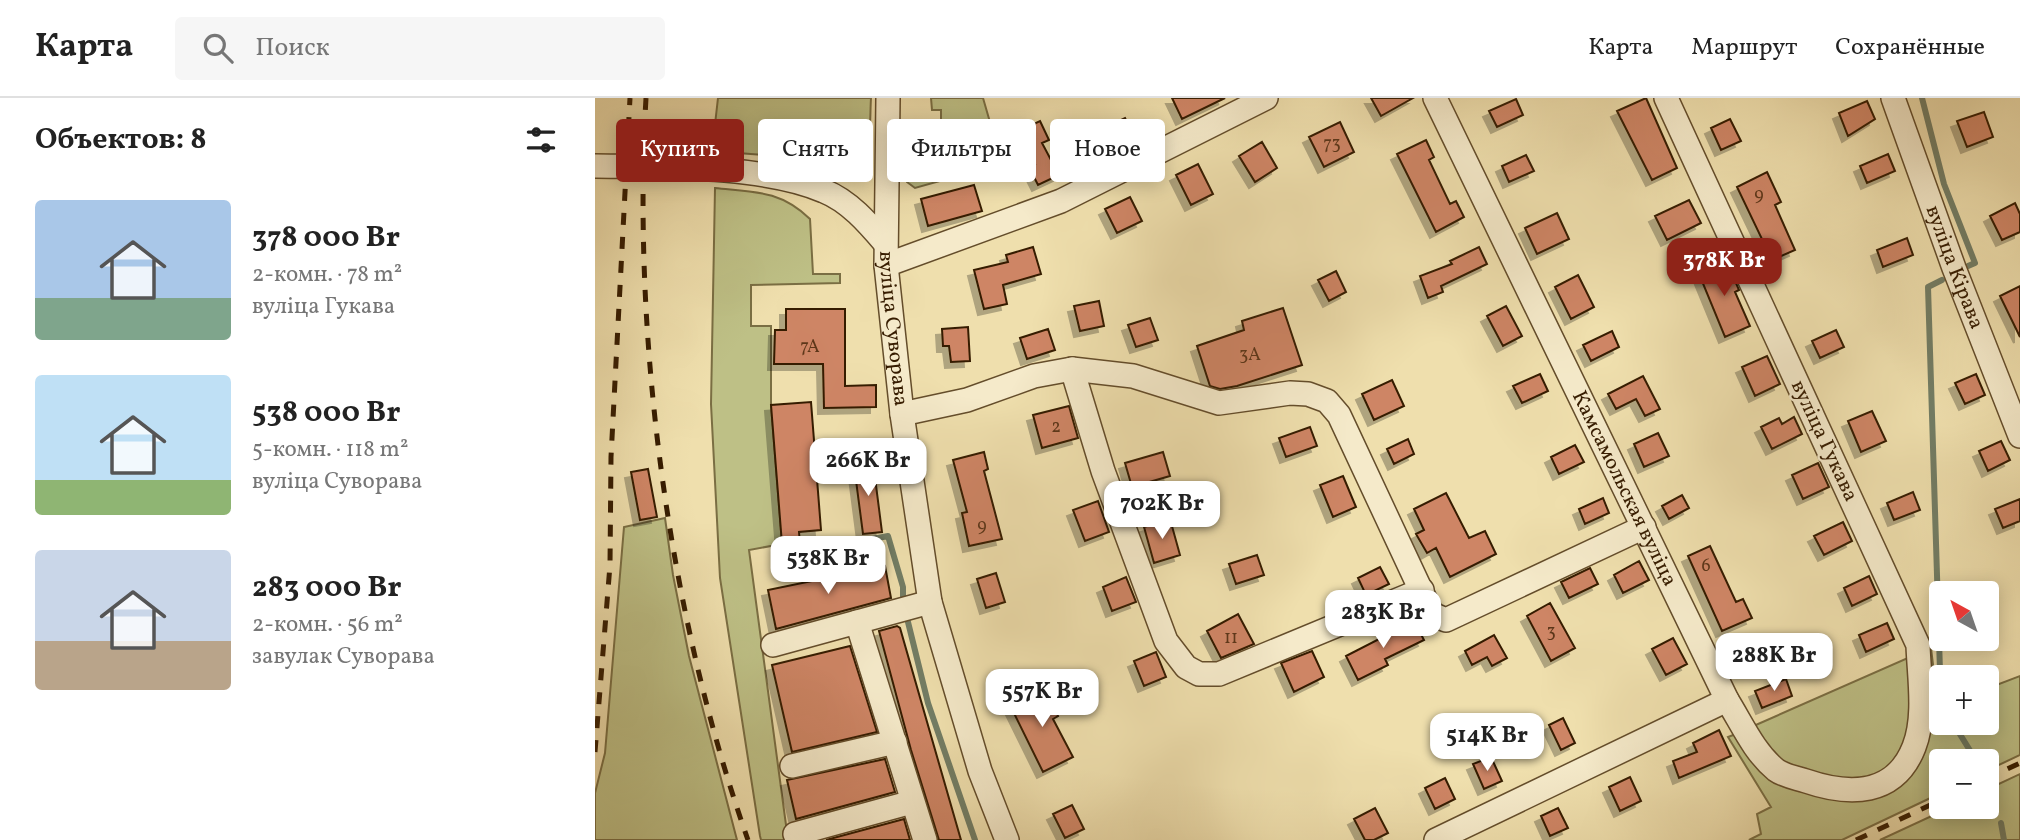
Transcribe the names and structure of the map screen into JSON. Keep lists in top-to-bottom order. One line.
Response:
{"streets":{"street":["вуліца Кірава","вуліца Суворава","вуліца Гукава","Камсамольская вуліца"]},"crossings":[["вуліца Гукава","Камсамольская вуліца"]],"house_numbers":["73","9","7А","3А","2","9","6","3","11"],"north":"top left","page":{"header":"Карта","search":"Поиск","nav":["Карта","Маршрут","Сохранённые"],"heading":"Объектов: 8","chip":["Купить","Снять","Фильтры","Новое"],"list":[{"name":"378 000 Br","note":"2-комн. · 78 m² · вуліца Гукава"},{"name":"538 000 Br","note":"5-комн. · 118 m² · вуліца Суворава"},{"name":"283 000 Br","note":"2-комн. · 56 m² · завулак Суворава"}],"price":["378K Br","266K Br","702K Br","538K Br","283K Br","288K Br","557K Br","514K Br"],"map_buttons":["+","−"]}}
